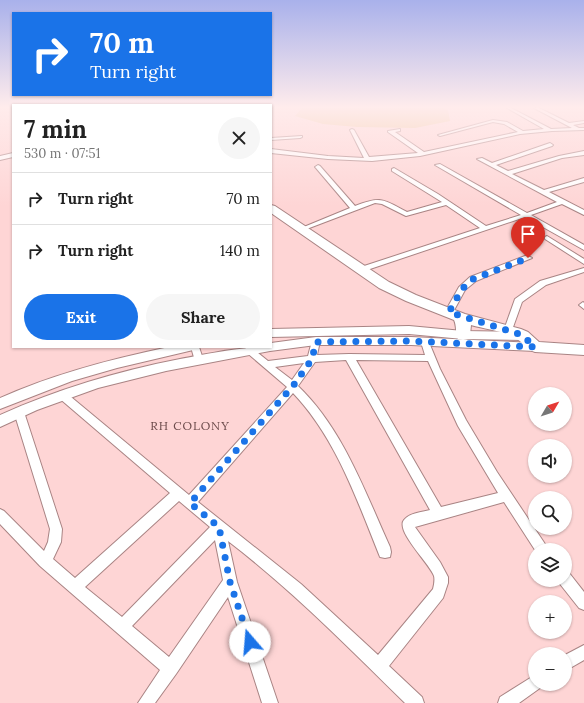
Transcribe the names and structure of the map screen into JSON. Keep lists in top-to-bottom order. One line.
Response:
{"districts":["RH COLONY"],"north":"top right","page":{"turn":["70 m","Turn right"],"heading":["7 min","530 m · 07:51"],"list":[{"name":"Turn right","value":"70 m"},{"name":"Turn right","value":"140 m"}],"buttons":["Exit","Share"],"map_buttons":["+","−"]}}
